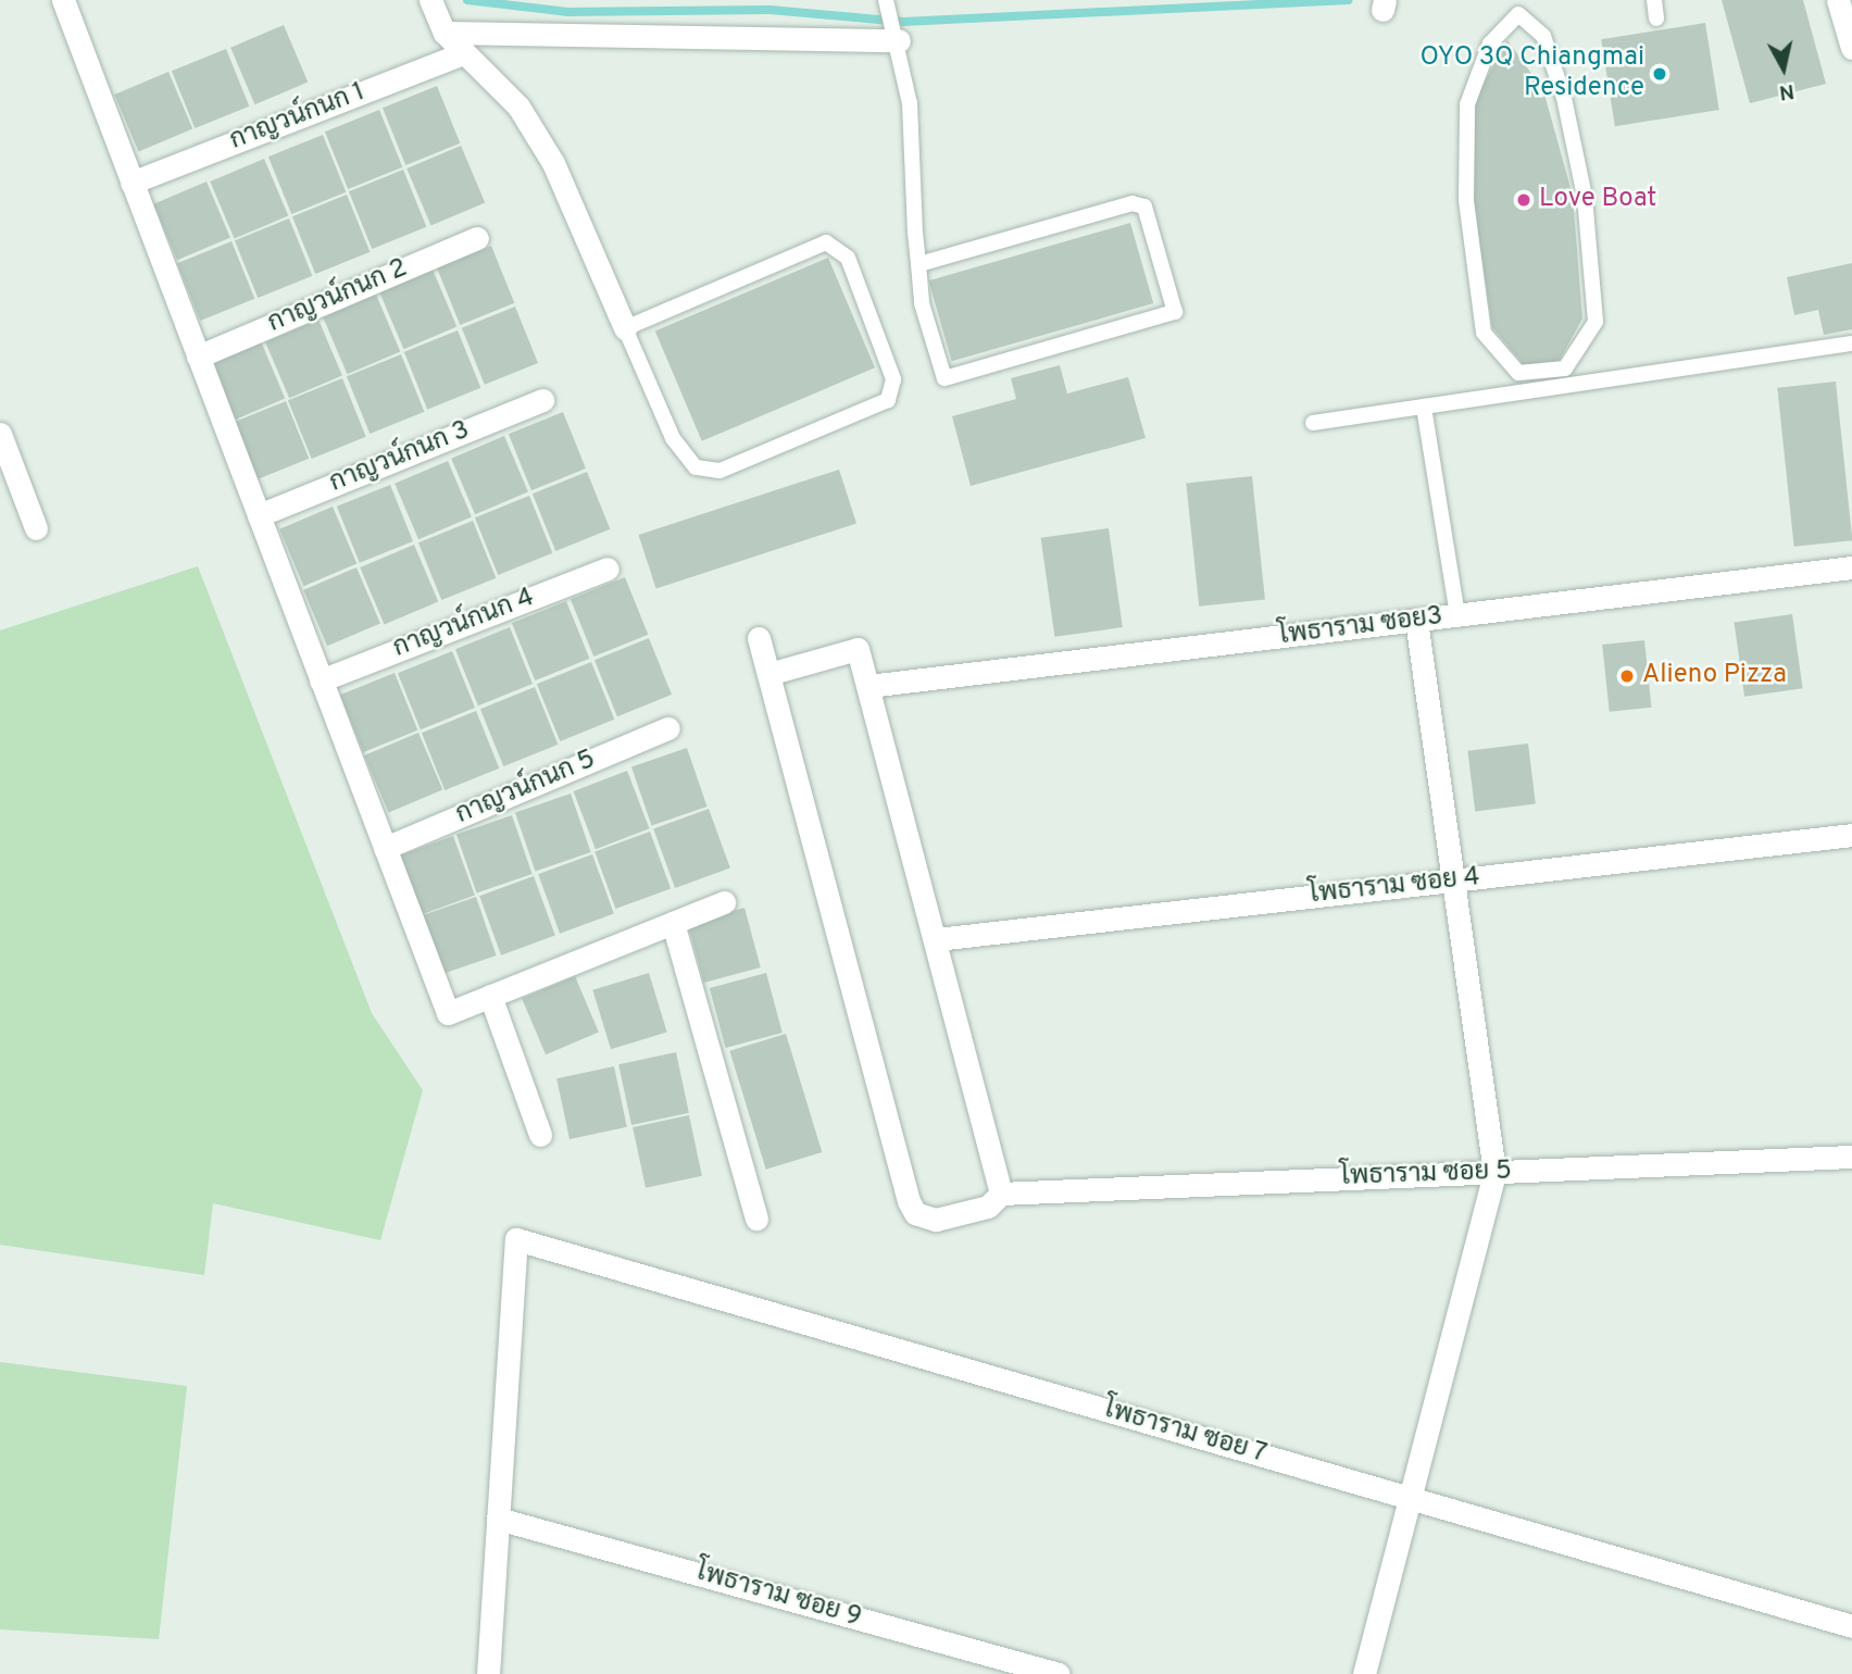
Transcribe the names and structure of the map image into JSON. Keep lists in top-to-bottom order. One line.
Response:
{"streets":{"street":["กาญวน์กนก 1","กาญวน์กนก 2","กาญวน์กนก 3","กาญวน์กนก 4","โพธาราม ซอย3","กาญวน์กนก 5","โพธาราม ซอย 4","โพธาราม ซอย 5","โพธาราม ซอย 7","โพธาราม ซอย 9"]},"crossings":[["โพธาราม ซอย 7","โพธาราม ซอย 9"]],"places":["OYO 3Q Chiangmai Residence","Love Boat","Alieno Pizza"],"north":"bottom"}
